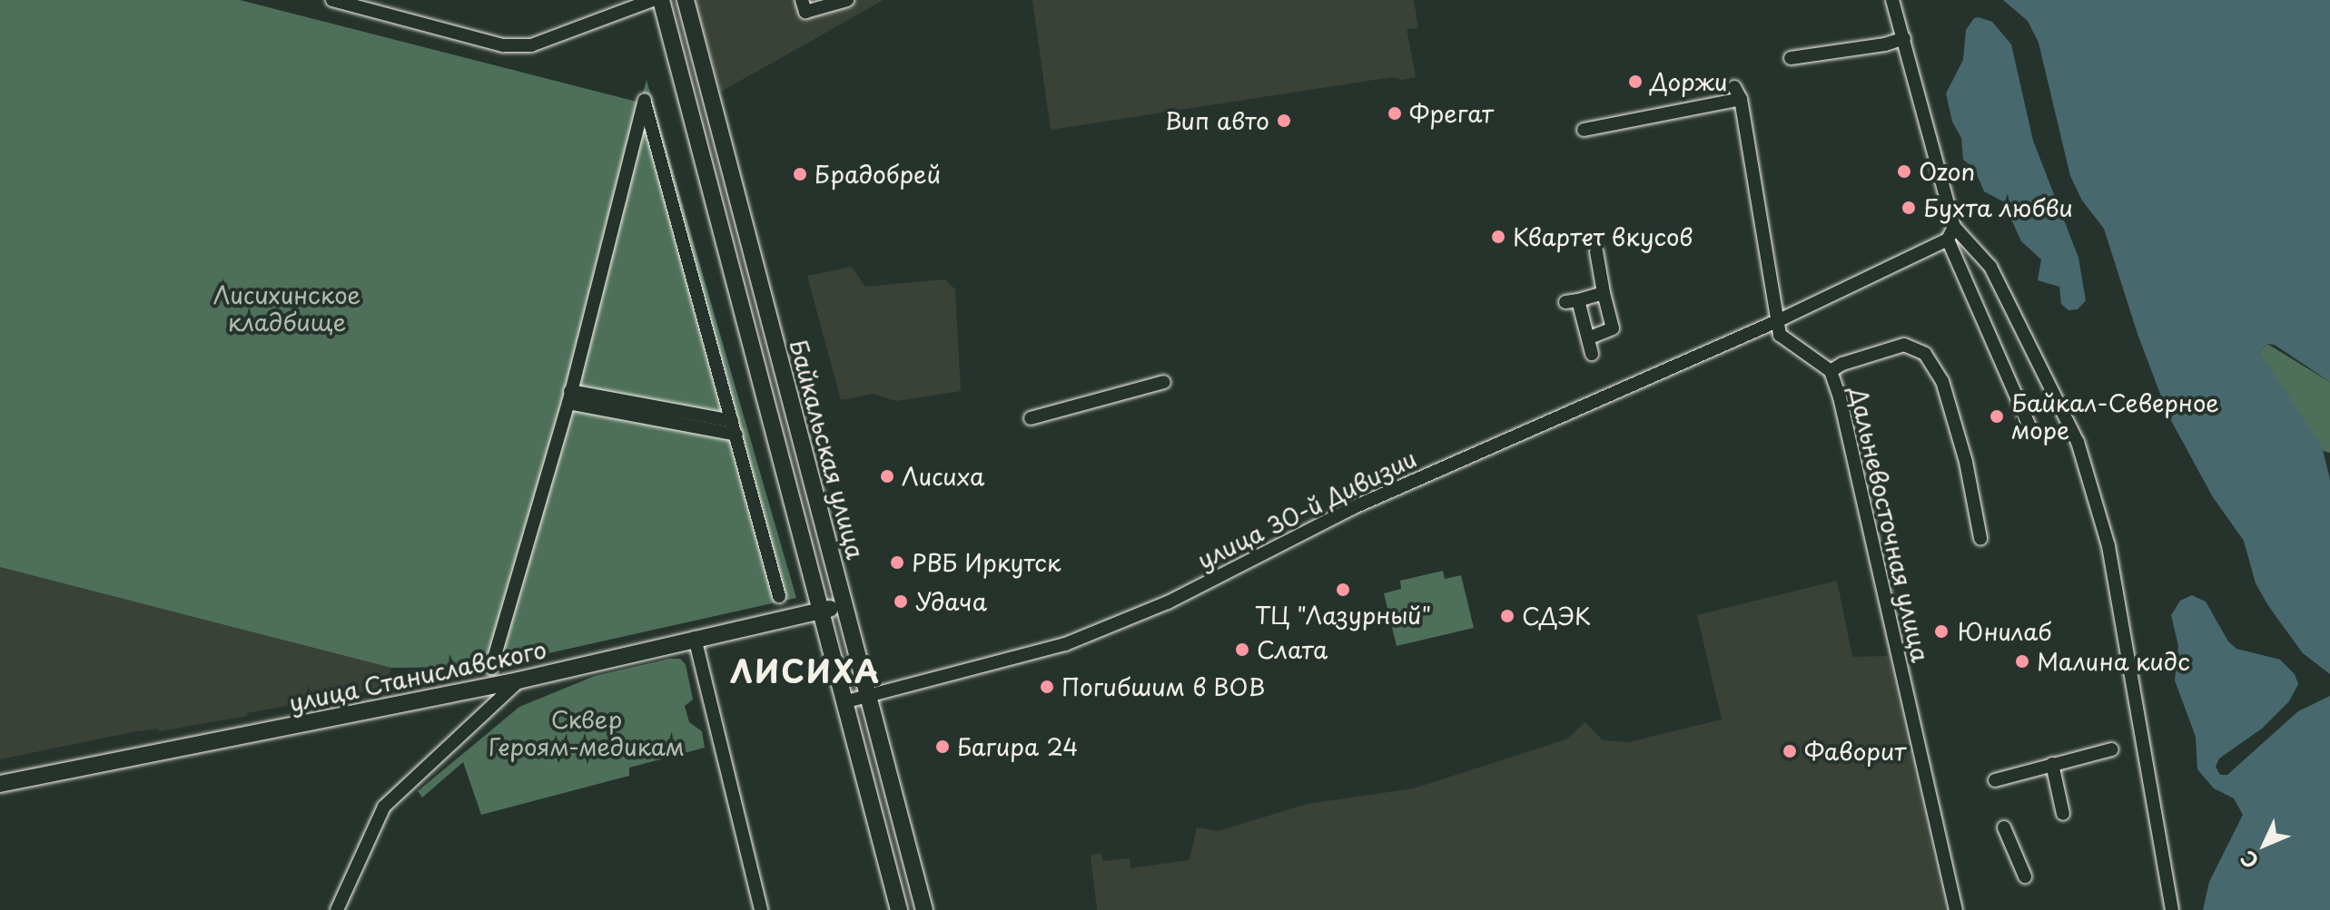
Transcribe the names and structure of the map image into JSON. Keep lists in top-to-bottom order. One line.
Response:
{"streets":{"main road":["Байкальская улица","улица Станиславского"],"street":["улица 30-й Дивизии","Дальневосточная улица"]},"crossings":[["Байкальская улица","улица 30-й Дивизии"],["Байкальская улица","улица Станиславского"],["улица 30-й Дивизии","Дальневосточная улица"]],"districts":["ЛИСИХА"],"parks":["Лисихинское кладбище","Сквер Героям-медикам"],"places":["Доржи","Фрегат","Вип авто","Ozon","Брадобрей","Бухта любви","Квартет вкусов","Байкал-Северное море","Лисиха","РВБ Иркутск","ТЦ \"Лазурный\"","Удача","СДЭК","Юнилаб","Слата","Малина кидс","Погибшим в ВОВ","Багира 24","Фаворит"],"north":"bottom left"}
